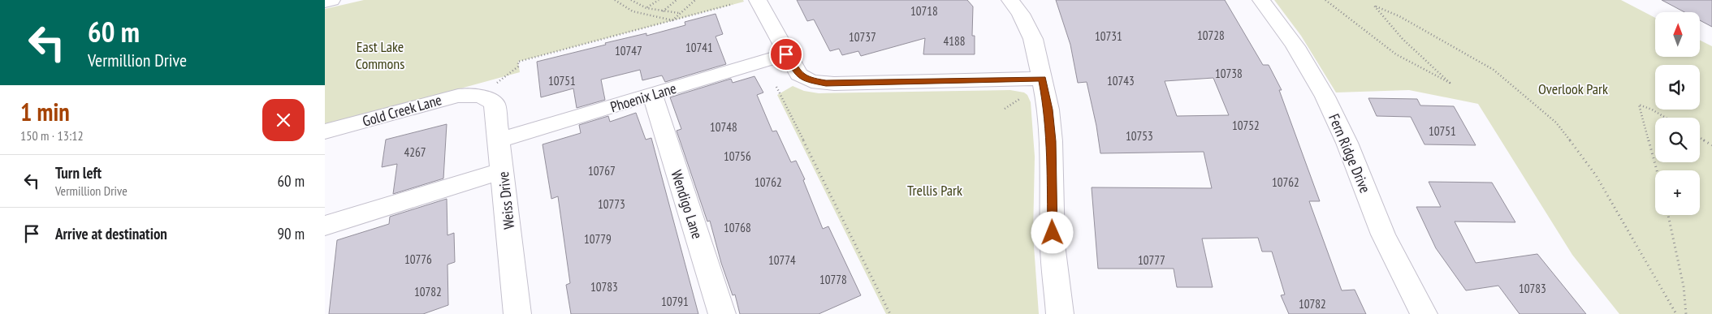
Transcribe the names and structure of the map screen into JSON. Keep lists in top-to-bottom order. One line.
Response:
{"streets":{"street":["Phoenix Lane","Gold Creek Lane","Fern Ridge Drive","Weiss Drive","Wendigo Lane"]},"crossings":[["Phoenix Lane","Weiss Drive"],["Phoenix Lane","Wendigo Lane"],["Gold Creek Lane","Weiss Drive"]],"parks":["East Lake Commons","Overlook Park","Trellis Park"],"house_numbers":["10718","10728","10731","10737","4188","10741","10747","10738","10751","10743","10752","10748","10751","10753","4267","10756","10767","10762","10762","10773","10768","10779","10776","10774","10777","10778","10783","10783","10782","10791","10782"],"north":"top","page":{"turn":["60 m","Vermillion Drive"],"map_buttons":"+","heading":["1 min","150 m · 13:12"],"list":[{"name":"Turn left","note":"Vermillion Drive","value":"60 m"},{"name":"Arrive at destination","value":"90 m"}]}}
